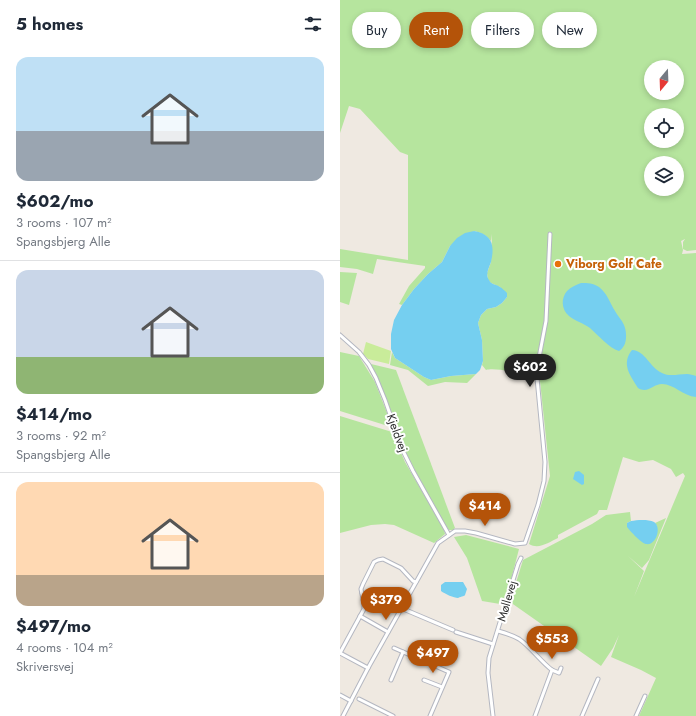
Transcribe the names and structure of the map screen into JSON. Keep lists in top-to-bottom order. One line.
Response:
{"streets":{"street":["Kjeldvej","Møllevej"]},"places":["Viborg Golf Cafe"],"north":"bottom","page":{"heading":"5 homes","chip":["Buy","Rent","Filters","New"],"list":[{"name":"$602/mo","note":"3 rooms · 107 m² · Spangsbjerg Alle"},{"name":"$414/mo","note":"3 rooms · 92 m² · Spangsbjerg Alle"},{"name":"$497/mo","note":"4 rooms · 104 m² · Skriversvej"}],"price":["$602","$414","$379","$553","$497"]}}
